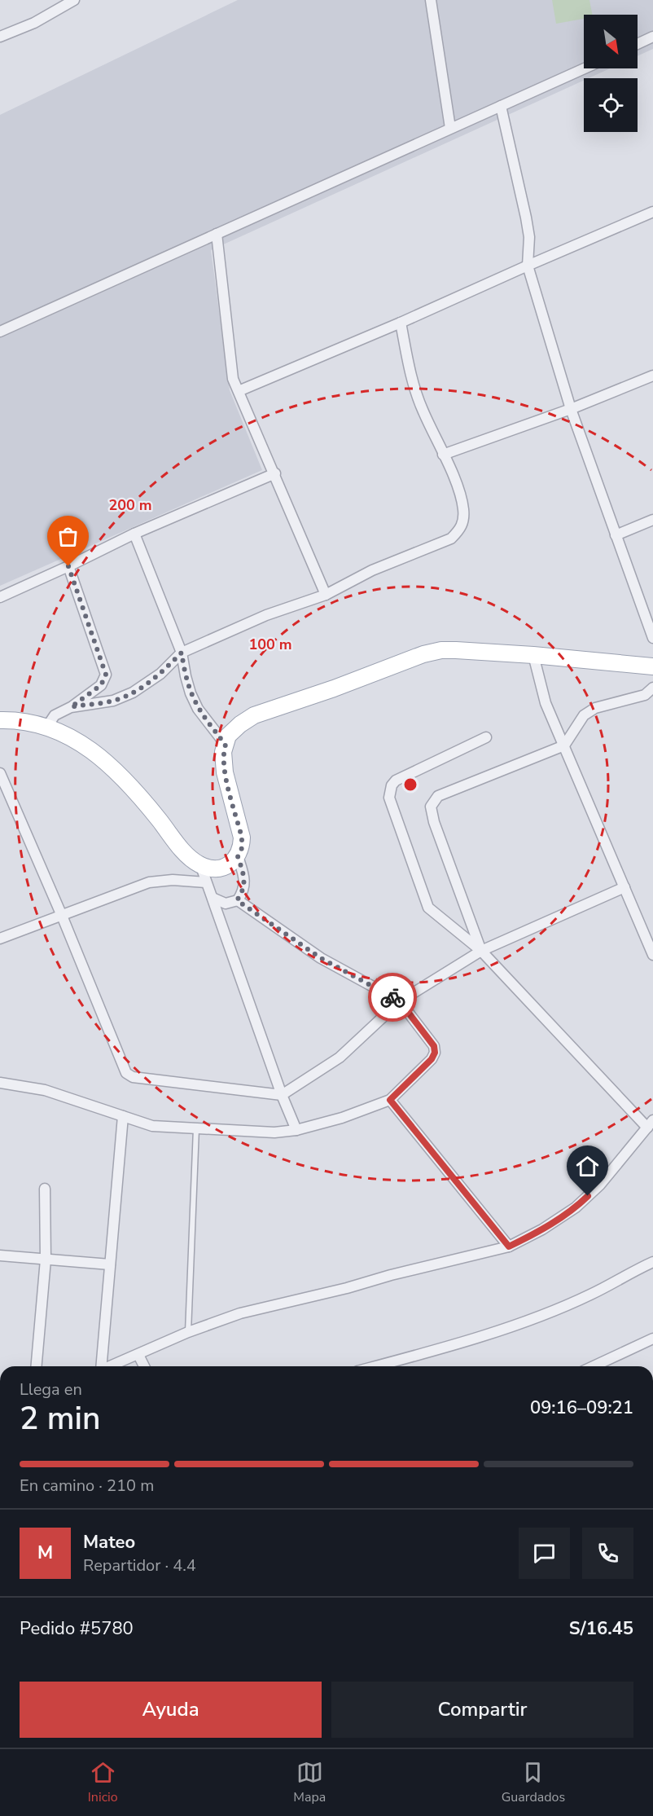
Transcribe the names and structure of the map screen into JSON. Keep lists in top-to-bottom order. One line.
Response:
{"north":"bottom right","page":{"heading":["2 min","Llega en","09:16–09:21"],"panel":["Mateo","Repartidor · 4.4","Pedido #5780","S/16.45"],"bar":"En camino · 210 m","round":"M","buttons":["Ayuda","Compartir"],"tabs":["Inicio","Mapa","Guardados"]},"rings":["200 m","100 m"]}
